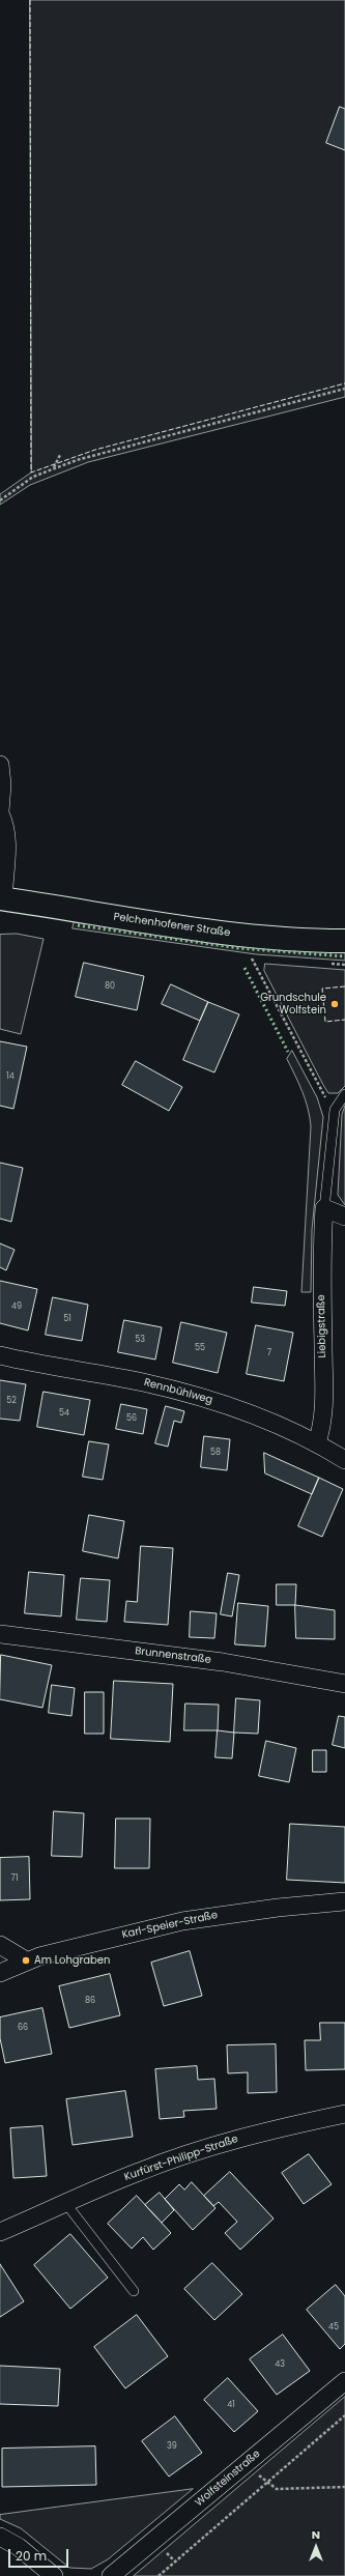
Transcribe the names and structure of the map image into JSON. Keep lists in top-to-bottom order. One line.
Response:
{"streets":{"main road":["Pelchenhofener Straße"],"street":["Liebigstraße","Rennbühlweg","Brunnenstraße","Karl-Speier-Straße","Kurfürst-Philipp-Straße","Wolfsteinstraße"]},"crossings":[["Liebigstraße","Rennbühlweg"]],"places":["Grundschule Wolfstein","Am Lohgraben"],"house_numbers":["80","14","49","51","53","55","7","52","54","56","58","71","86","66","45","43","41","39"],"scale_bar":"20 m","north":"top"}
